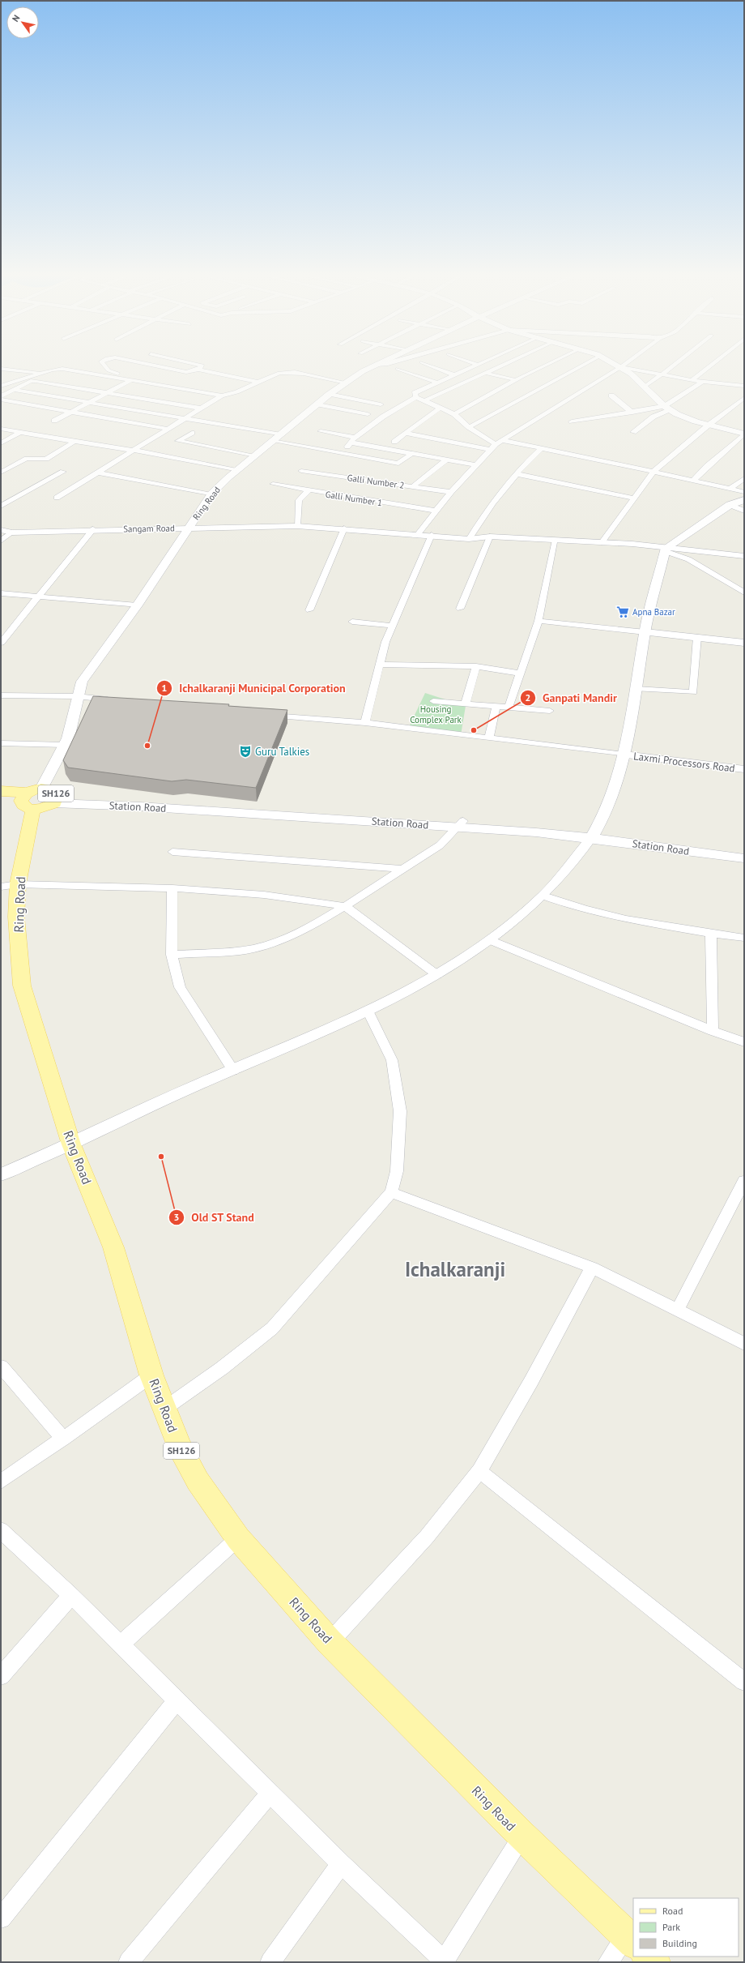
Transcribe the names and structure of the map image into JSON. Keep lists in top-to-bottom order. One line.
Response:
{"streets":{"main road":["Ring Road","SH126","Station Road"],"street":["Galli Number 2","Galli Number 1","Sangam Road","Laxmi Processors Road"]},"crossings":[["Ring Road","Sangam Road"],["Ring Road","Station Road"]],"districts":["Ichalkaranji"],"parks":["Housing Complex Park"],"places":{"supermarket":["Apna Bazar"],"other":["Ganpati Mandir","Ichalkaranji Municipal Corporation","Old ST Stand"],"theatre":["Guru Talkies"]},"legend":["Road","Park","Building"],"north":"top left"}
